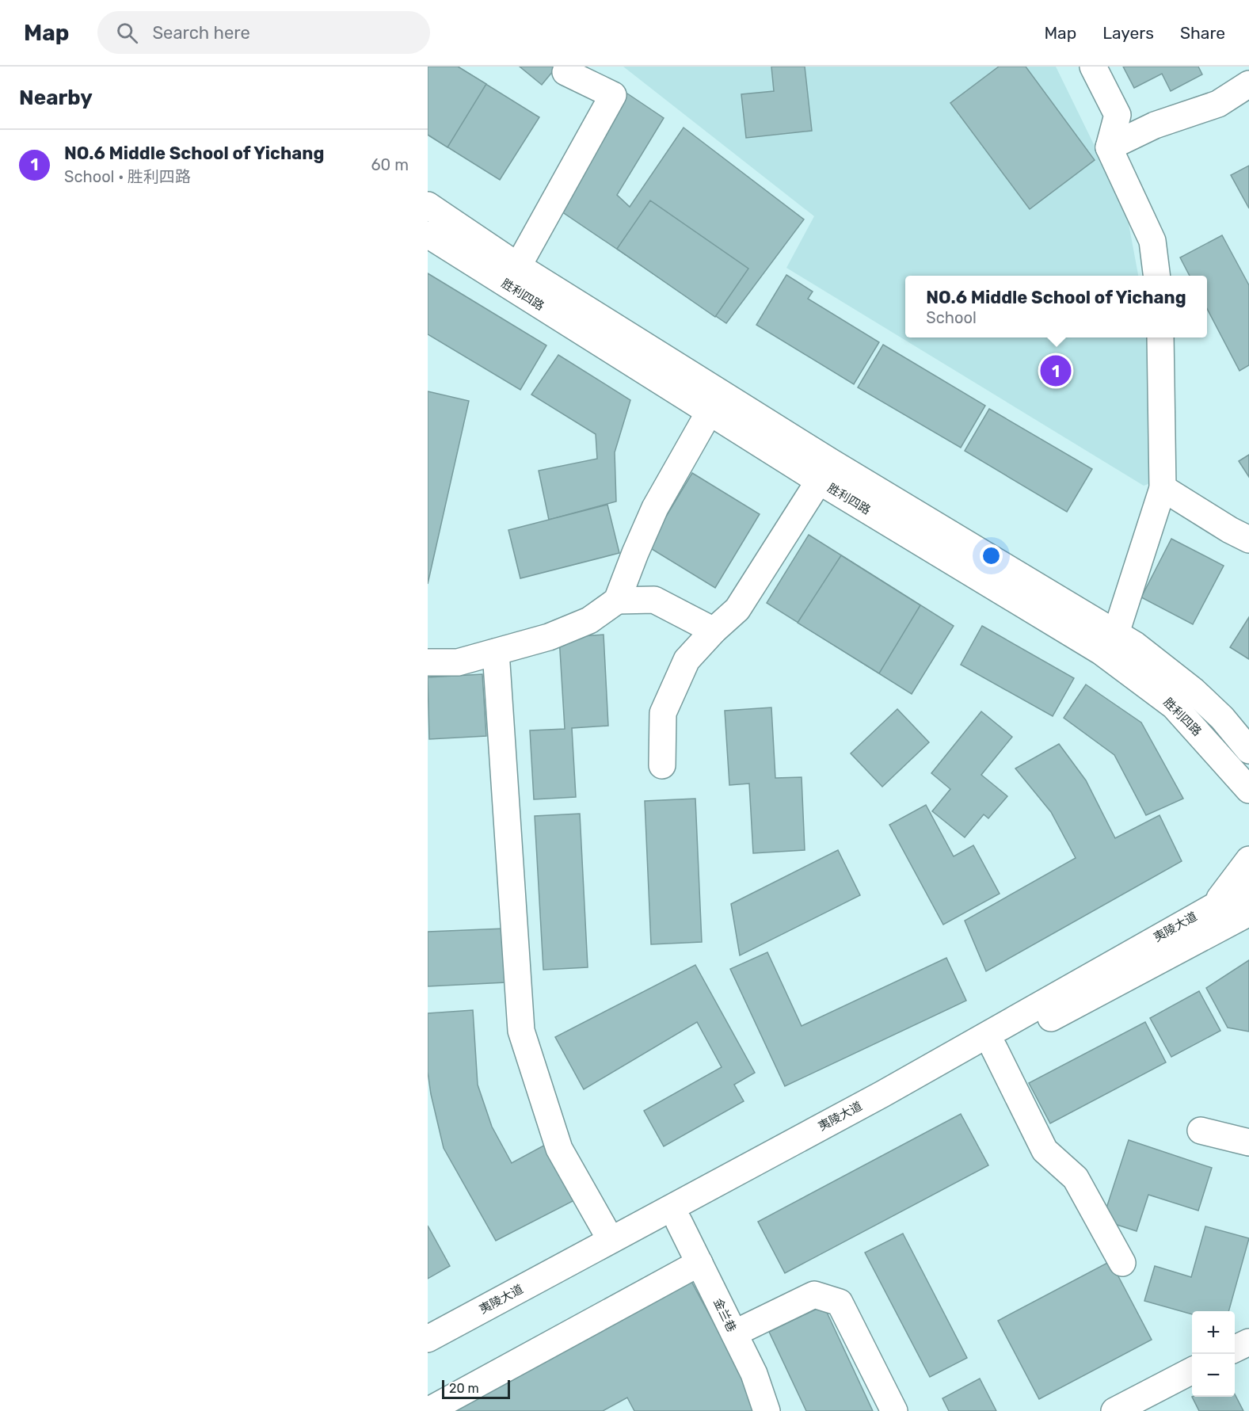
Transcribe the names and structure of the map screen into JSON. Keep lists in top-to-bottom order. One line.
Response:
{"streets":{"main road":["胜利四路","夷陵大道","金兰巷"]},"crossings":[["夷陵大道","金兰巷"]],"scale_bar":"20 m","page":{"header":"Map","search":"Search here","nav":["Map","Layers","Share"],"heading":"Nearby","list":[{"mark":"1","name":"NO.6 Middle School of Yichang","note":"School · 胜利四路","value":"60 m"}],"popup":["NO.6 Middle School of Yichang","School"],"pins":"1","map_buttons":["+","−"],"scale":"20 m"}}
